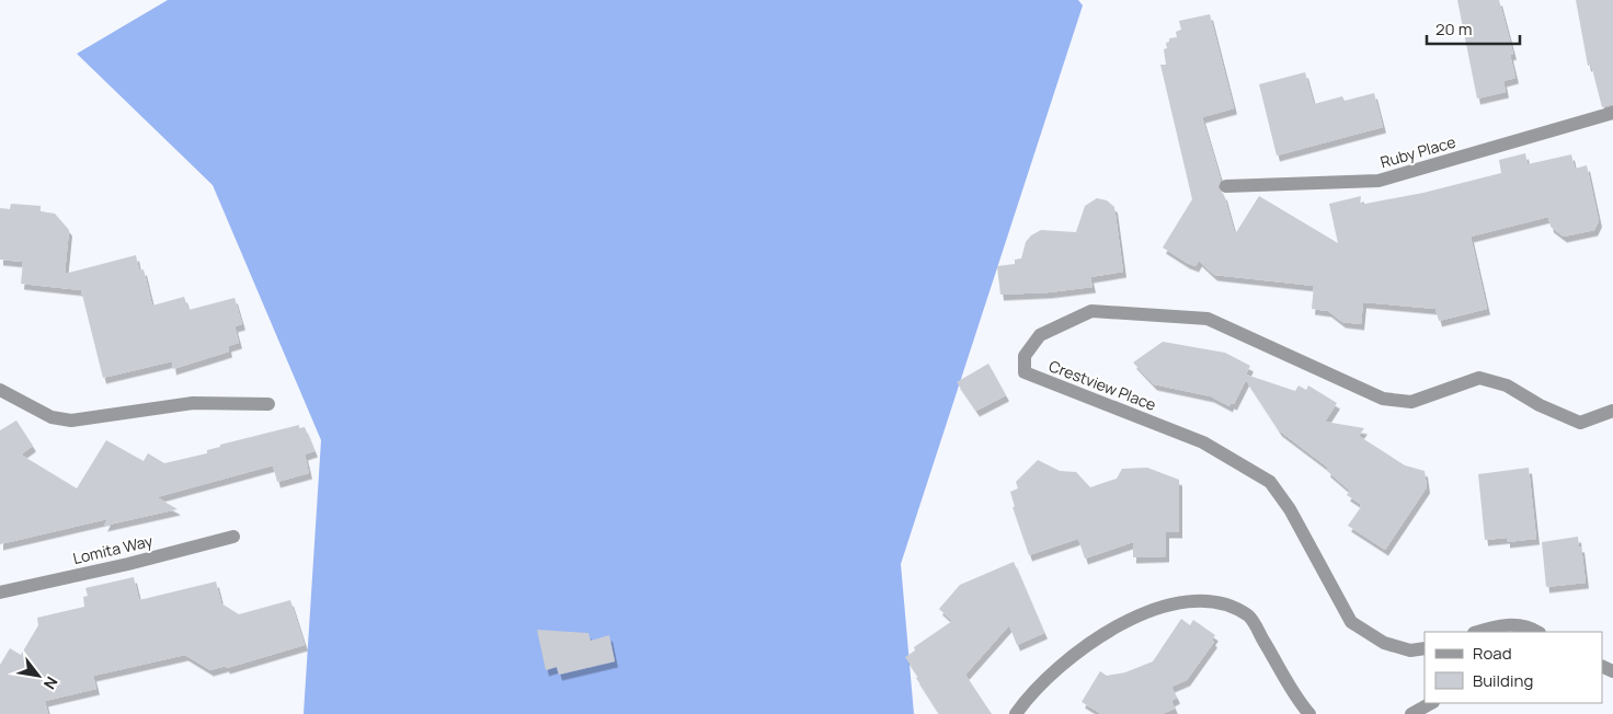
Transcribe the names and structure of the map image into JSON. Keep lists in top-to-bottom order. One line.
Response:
{"streets":{"street":["Ruby Place","Crestview Place","Lomita Way"]},"legend":["Road","Building"],"scale_bar":"20 m","north":"bottom right"}
